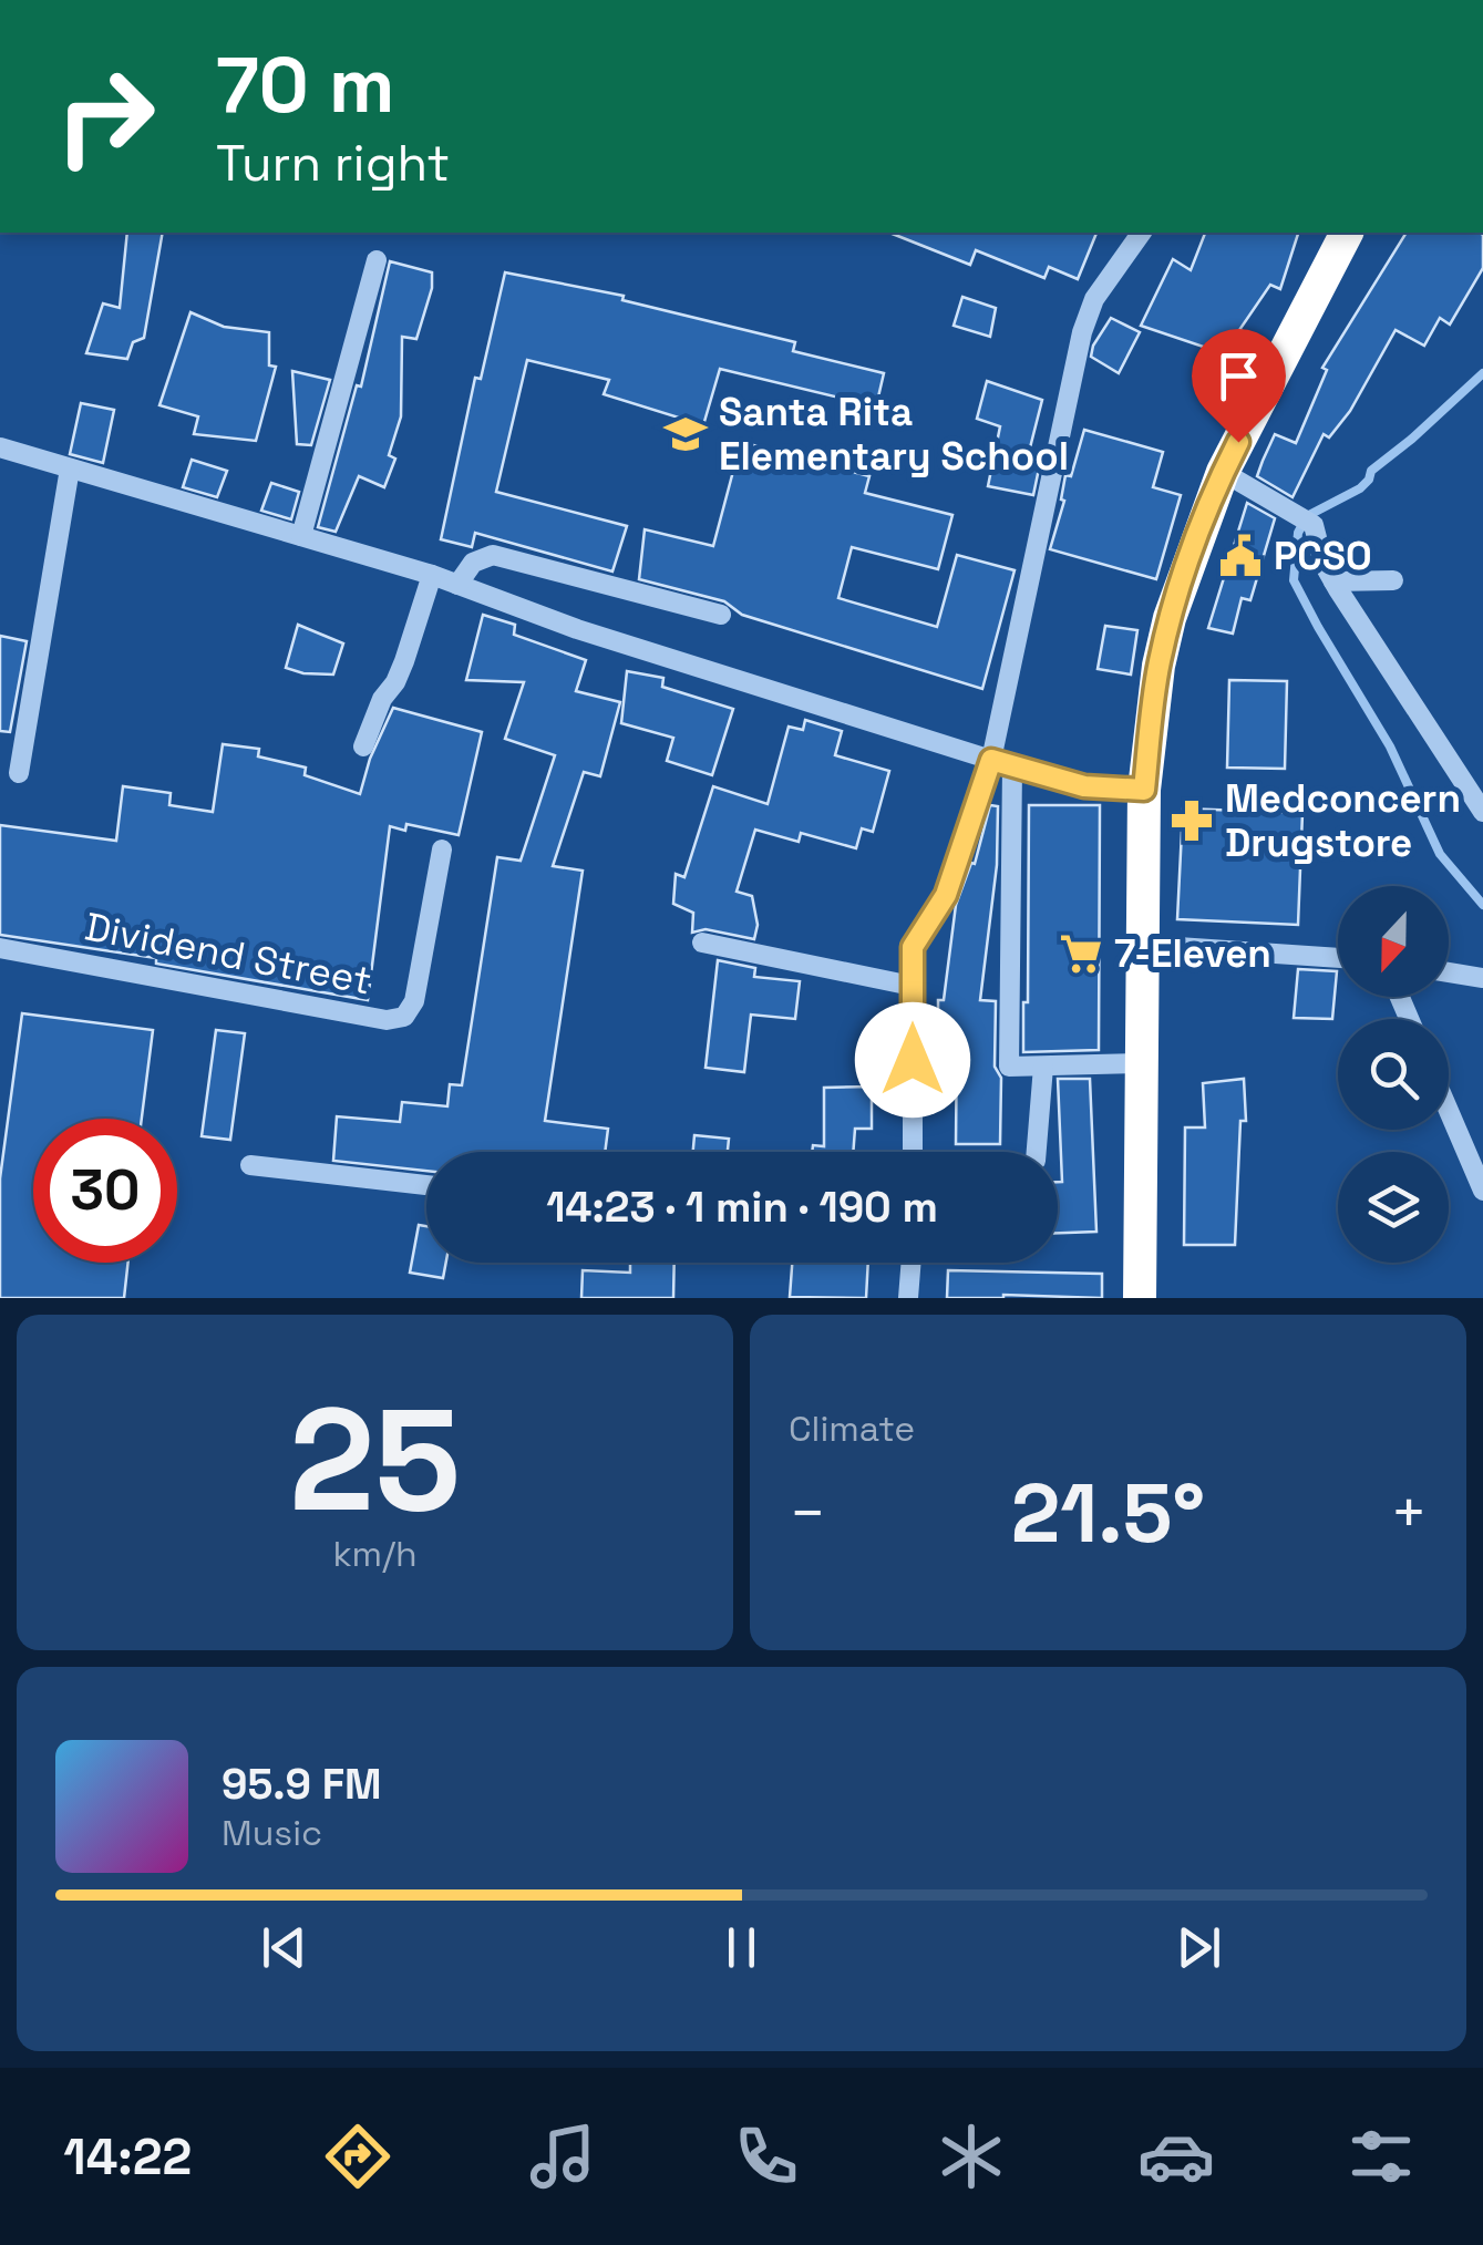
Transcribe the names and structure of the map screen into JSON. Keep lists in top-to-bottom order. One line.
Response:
{"streets":{"street":["Dividend Street"]},"places":{"school or university":["Santa Rita Elementary School"],"public building":["PCSO"],"pharmacy":["Medconcern Drugstore"],"supermarket":["7-Eleven"]},"north":"bottom","page":{"turn":["70 m","Turn right"],"limit":"30","trip":"14:23 · 1 min · 190 m","tile":[["25","km/h"],"Climate"],"heat":["−","21.5°","+"],"song":["95.9 FM","Music"],"tabs":"14:22"}}
